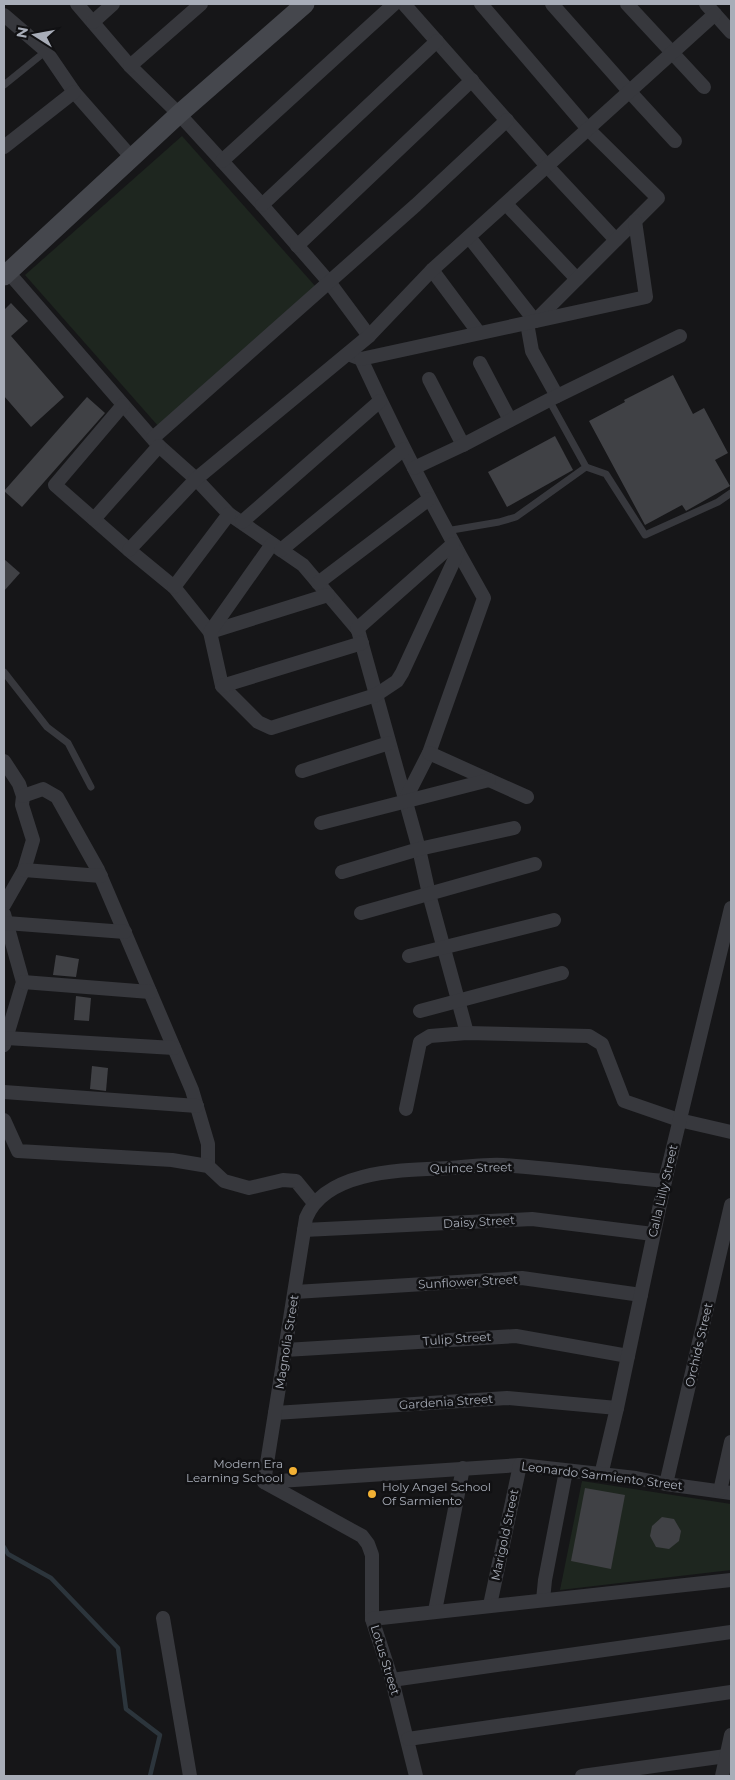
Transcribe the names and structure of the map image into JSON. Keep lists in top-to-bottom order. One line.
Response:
{"streets":{"street":["Quince Street","Calla Lilly Street","Daisy Street","Sunflower Street","Tulip Street","Magnolia Street","Orchids Street","Gardenia Street","Leonardo Sarmiento Street","Marigold Street","Lotus Street"]},"crossings":[["Quince Street","Calla Lilly Street"],["Quince Street","Magnolia Street"],["Calla Lilly Street","Daisy Street"],["Calla Lilly Street","Sunflower Street"],["Calla Lilly Street","Tulip Street"],["Calla Lilly Street","Gardenia Street"],["Calla Lilly Street","Leonardo Sarmiento Street"],["Daisy Street","Magnolia Street"],["Sunflower Street","Magnolia Street"],["Tulip Street","Magnolia Street"],["Magnolia Street","Gardenia Street"],["Magnolia Street","Leonardo Sarmiento Street"],["Magnolia Street","Lotus Street"],["Orchids Street","Leonardo Sarmiento Street"],["Leonardo Sarmiento Street","Marigold Street"],["Leonardo Sarmiento Street","Lotus Street"]],"places":["Modern Era Learning School","Holy Angel School Of Sarmiento"],"north":"left"}
